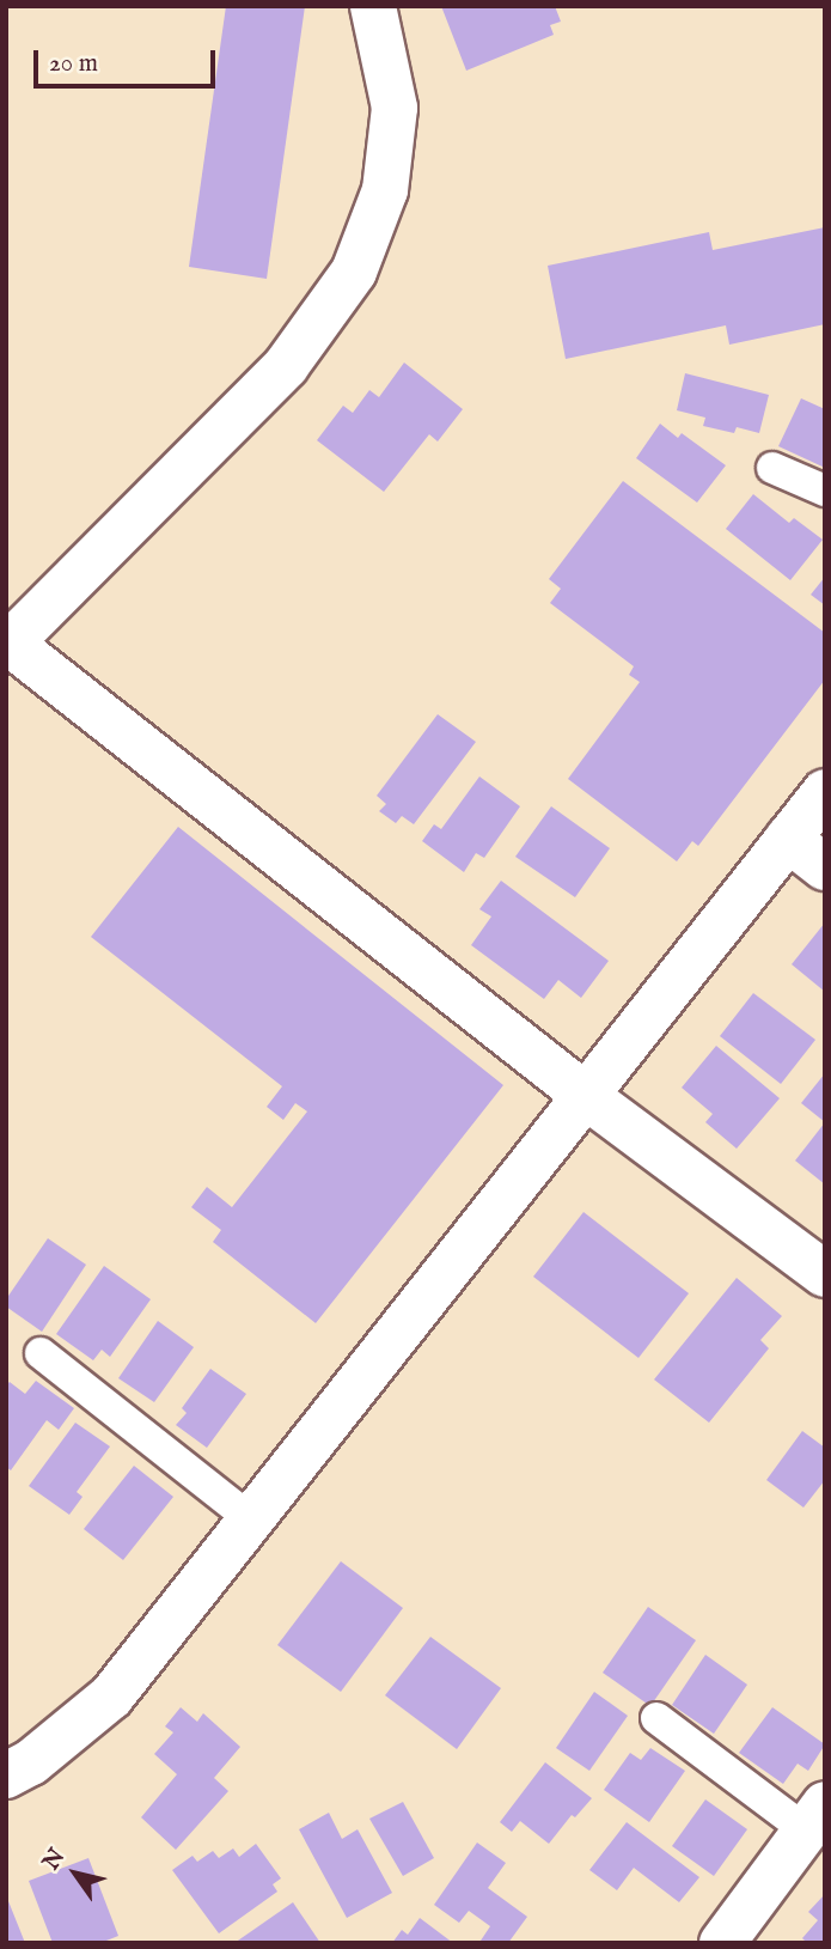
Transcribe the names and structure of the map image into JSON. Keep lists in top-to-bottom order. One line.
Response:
{"scale_bar":"20 m","north":"top left"}
